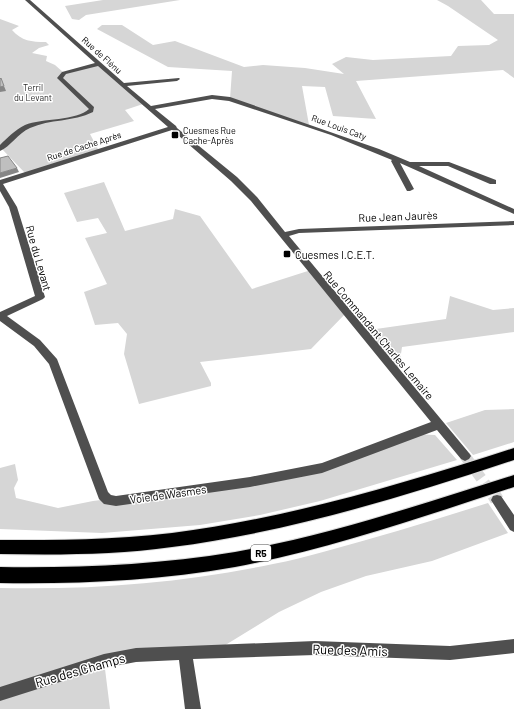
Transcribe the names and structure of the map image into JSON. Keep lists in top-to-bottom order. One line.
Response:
{"streets":{"highway":["R5"],"street":["Rue de Flénu","Rue Louis Caty","Rue de Cache Après","Rue Jean Jaurès","Rue du Levant","Rue Commandant Charles Lemaire","Voie de Wasmes","Rue des Amis","Rue des Champs"]},"crossings":[["Rue de Flénu","Rue Louis Caty"],["Rue de Flénu","Rue Commandant Charles Lemaire"],["Rue Louis Caty","Rue Commandant Charles Lemaire"],["Rue de Cache Après","Rue du Levant"],["Rue de Cache Après","Rue Commandant Charles Lemaire"],["Rue Jean Jaurès","Rue Commandant Charles Lemaire"],["Rue du Levant","Voie de Wasmes"],["Rue Commandant Charles Lemaire","Voie de Wasmes"],["Rue des Amis","Rue des Champs"]],"parks":["Terril du Levant"],"places":{"transit":["Cuesmes Rue Cache-Après","Cuesmes I.C.E.T."]}}
